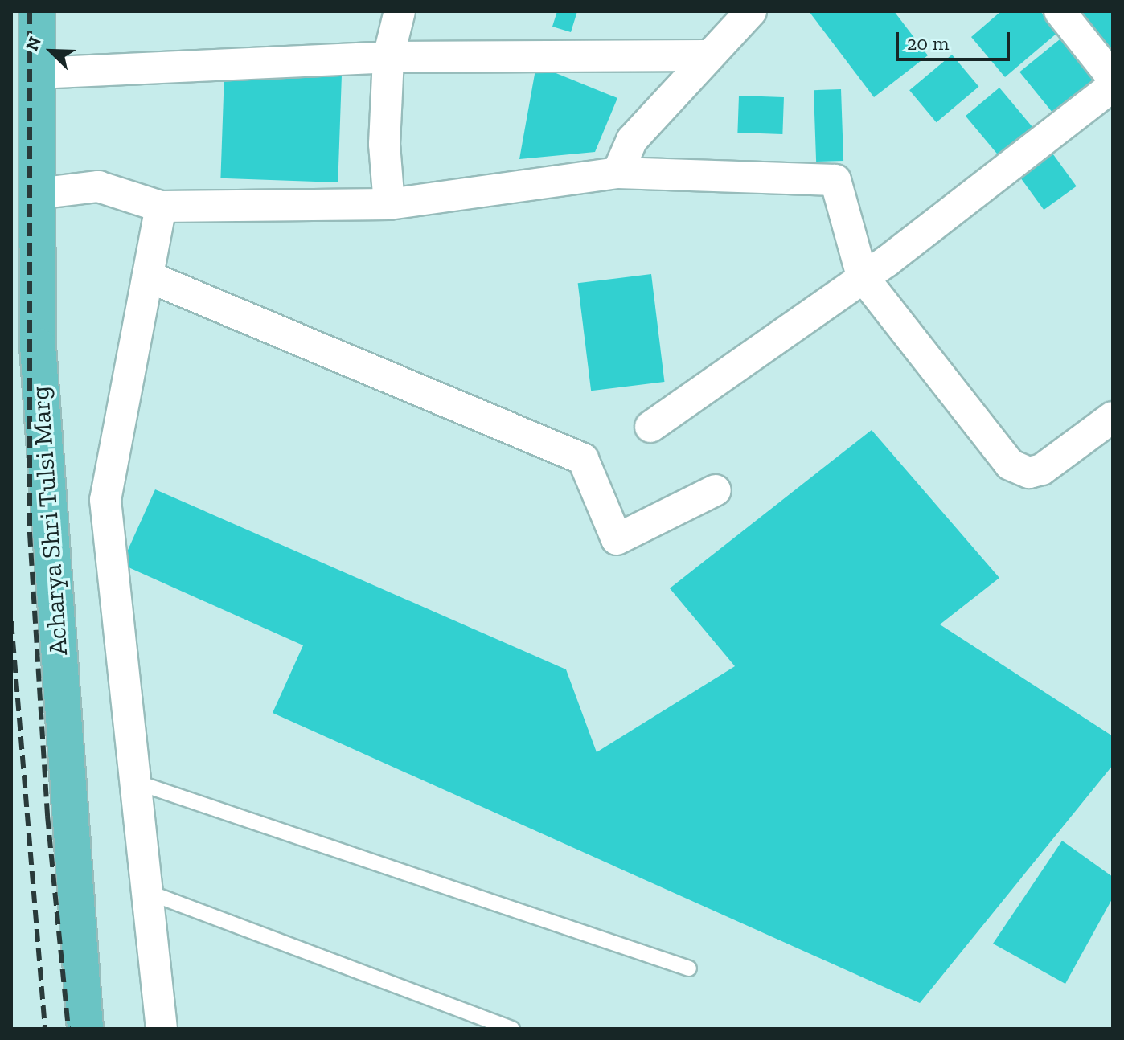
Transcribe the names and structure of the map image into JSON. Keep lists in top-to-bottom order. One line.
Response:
{"streets":{"highway":["Acharya Shri Tulsi Marg"]},"scale_bar":"20 m","north":"top left"}
